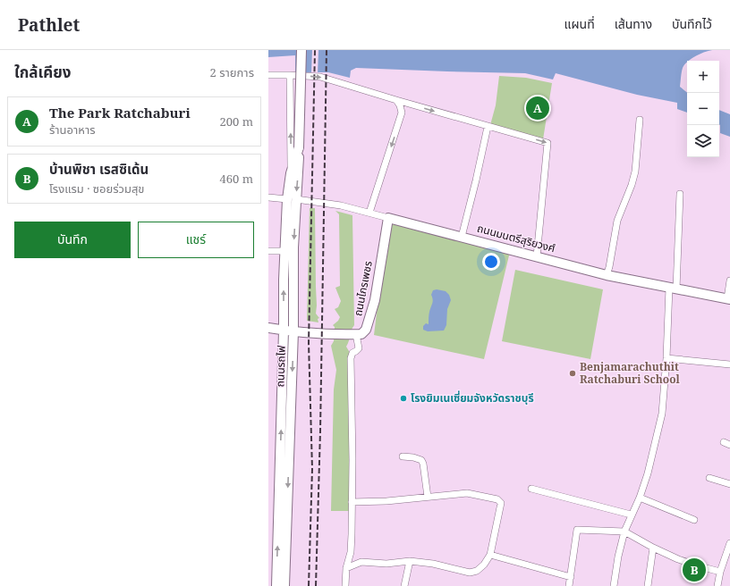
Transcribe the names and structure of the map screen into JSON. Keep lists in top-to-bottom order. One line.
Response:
{"streets":{"main road":["ถนนมนตรีสุริยวงศ์","ถนนไกรเพชร","ถนนรถไฟ"]},"crossings":[["ถนนมนตรีสุริยวงศ์","ถนนไกรเพชร"],["ถนนมนตรีสุริยวงศ์","ถนนรถไฟ"]],"places":["Benjamarachuthit Ratchaburi School","โรงยิมเนเซี่ยมจังหวัดราชบุรี"],"page":{"header":"Pathlet","nav":["แผนที่","เส้นทาง","บันทึกไว้"],"heading":["ใกล้เคียง","2 รายการ"],"map_buttons":["+","−"],"pins":["A","B"],"list":[{"mark":"A","name":"The Park Ratchaburi","note":"ร้านอาหาร","value":"200 m"},{"mark":"B","name":"บ้านพิชา เรสซิเด้น","note":"โรงแรม · ซอยร่วมสุข","value":"460 m"}],"buttons":["บันทึก","แชร์"]}}
